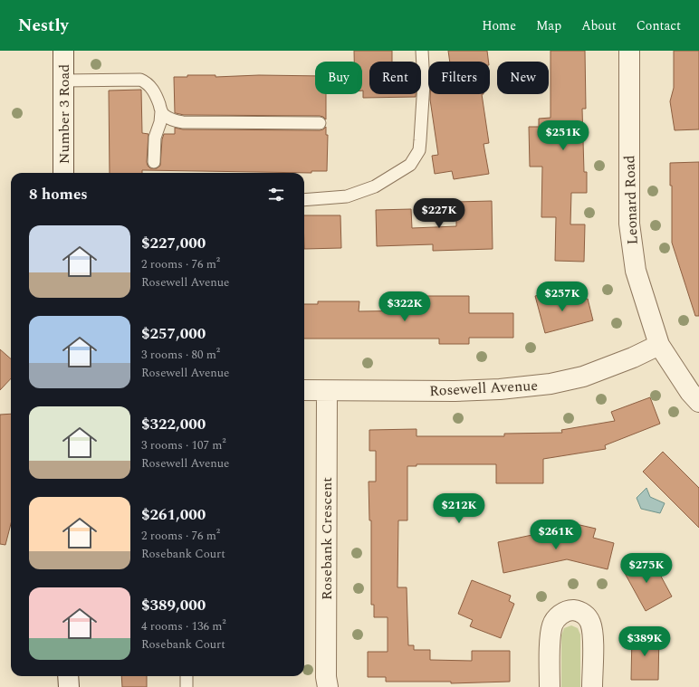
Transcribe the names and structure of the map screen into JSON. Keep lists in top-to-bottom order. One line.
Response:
{"streets":{"street":["Number 3 Road","Leonard Road","Rosewell Avenue","Rosebank Crescent"]},"crossings":[["Leonard Road","Rosewell Avenue"],["Rosewell Avenue","Rosebank Crescent"]],"page":{"header":"Nestly","nav":["Home","Map","About","Contact"],"chip":["Buy","Rent","Filters","New"],"price":["$251K","$227K","$257K","$322K","$212K","$261K","$275K","$389K"],"heading":"8 homes","list":[{"name":"$227,000","note":"2 rooms · 76 m² · Rosewell Avenue"},{"name":"$257,000","note":"3 rooms · 80 m² · Rosewell Avenue"},{"name":"$322,000","note":"3 rooms · 107 m² · Rosewell Avenue"},{"name":"$261,000","note":"2 rooms · 76 m² · Rosebank Court"},{"name":"$389,000","note":"4 rooms · 136 m² · Rosebank Court"}]}}
